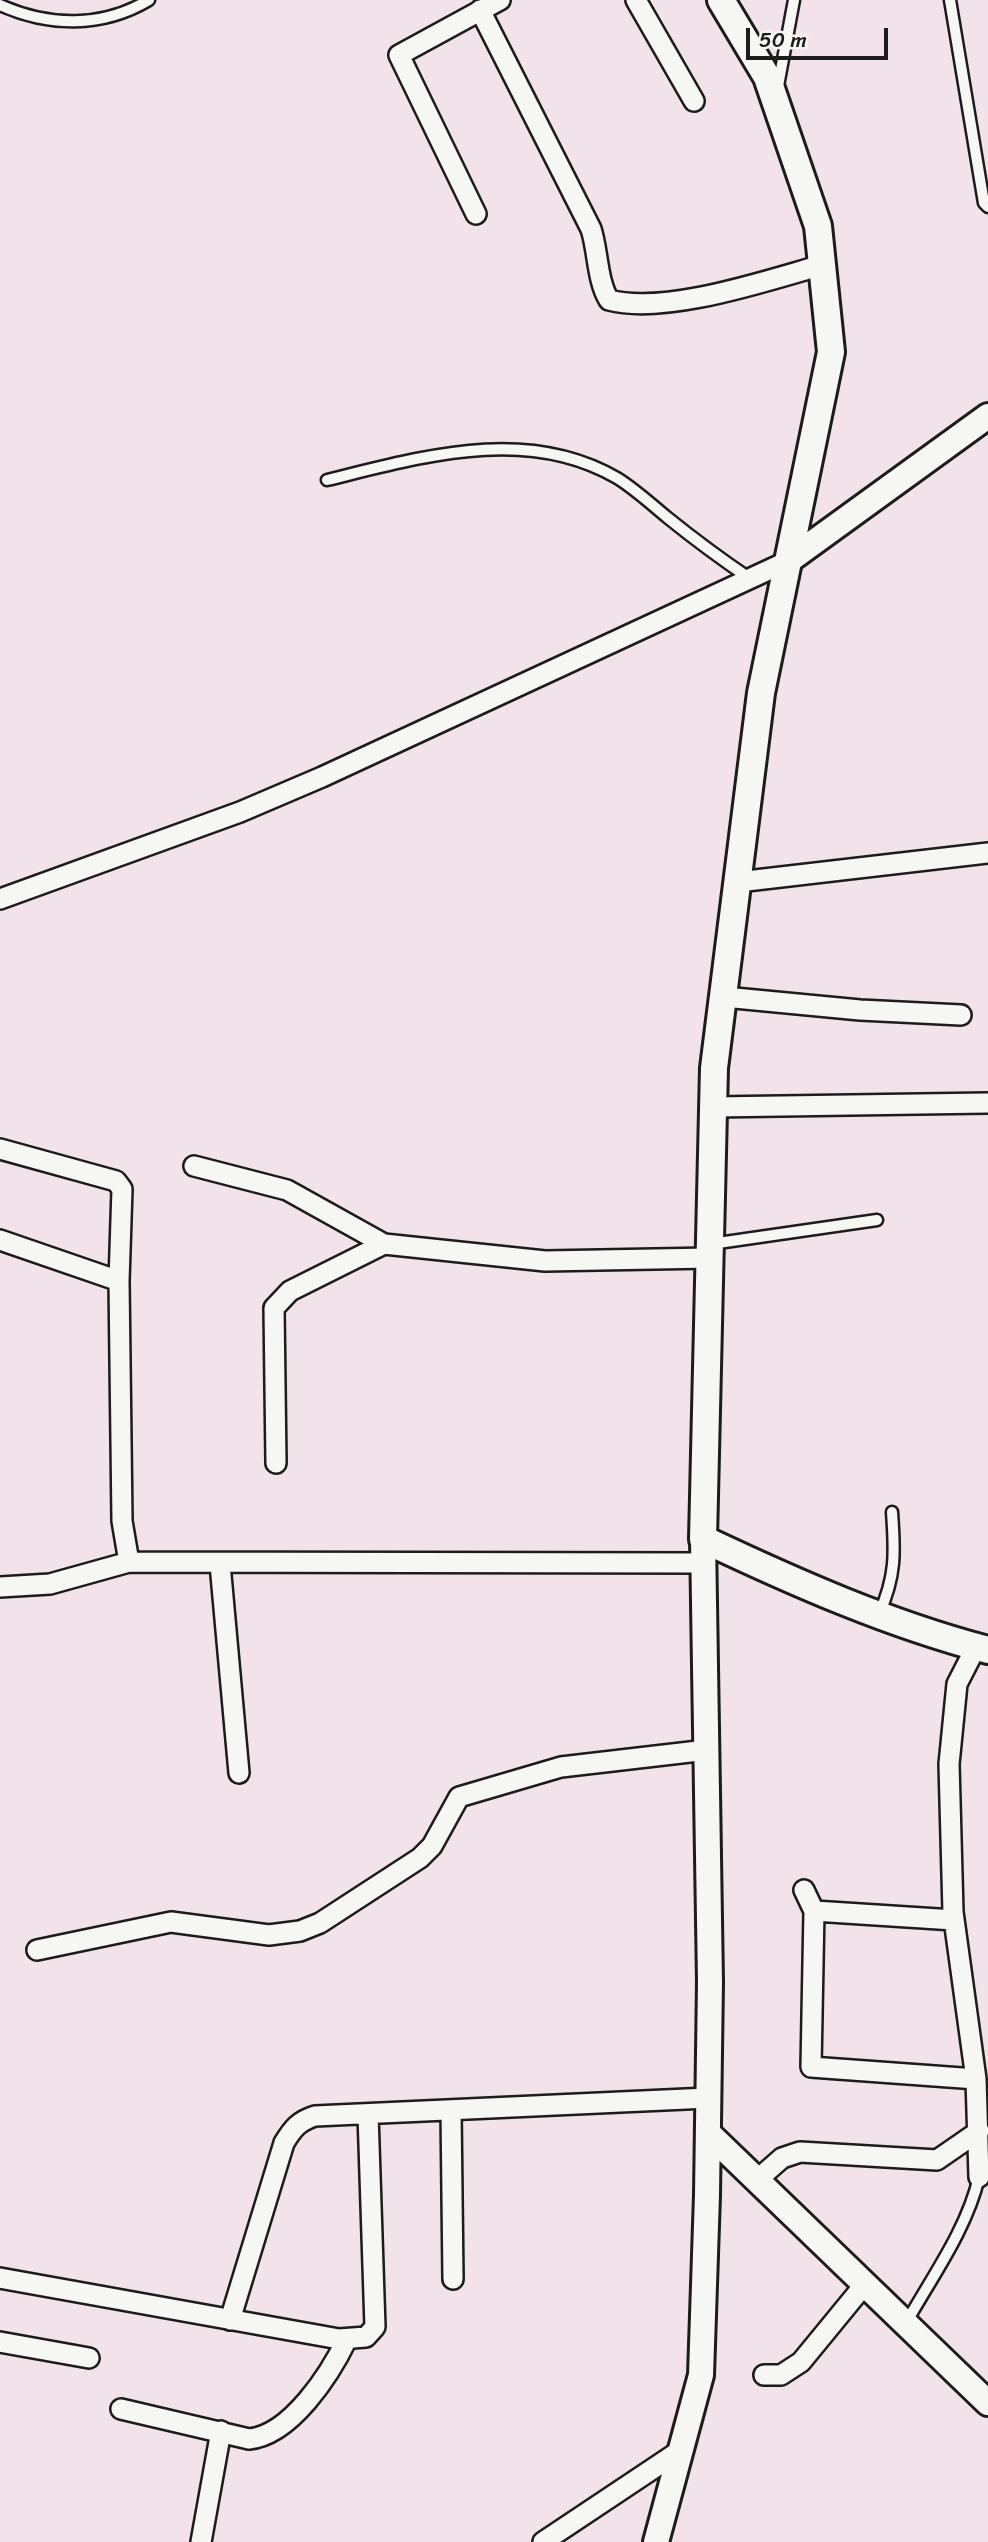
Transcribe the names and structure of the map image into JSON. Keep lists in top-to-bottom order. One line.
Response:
{"scale_bar":"50 m"}
